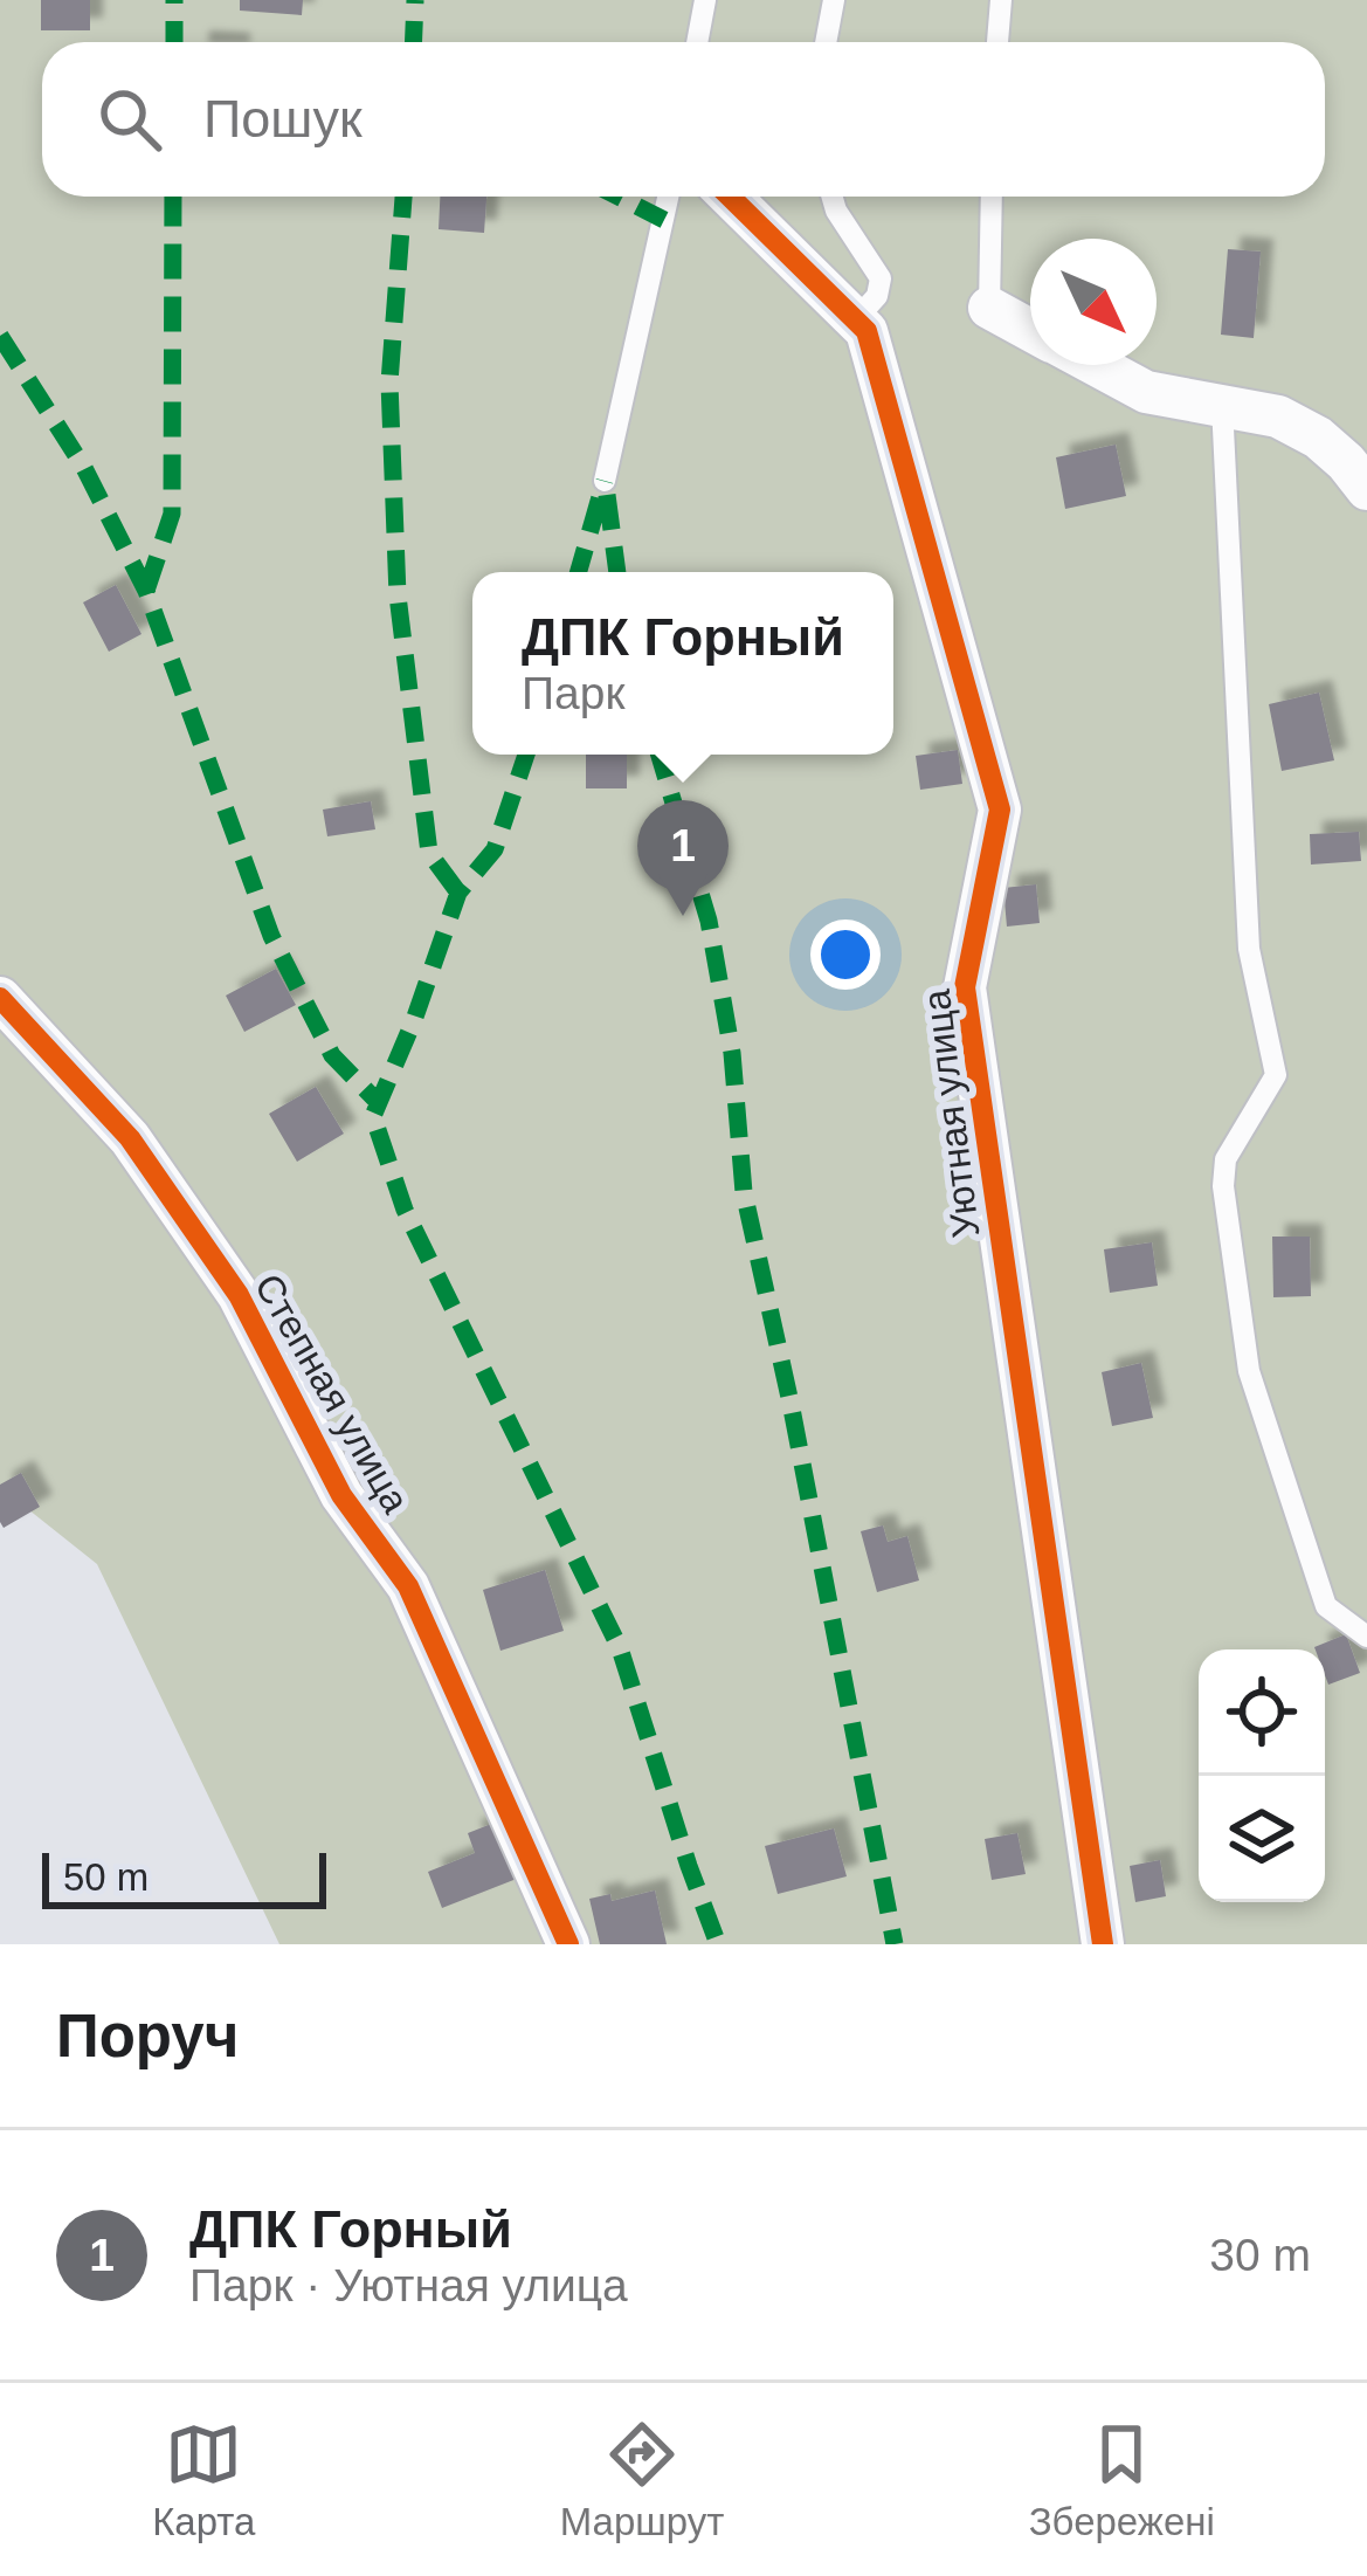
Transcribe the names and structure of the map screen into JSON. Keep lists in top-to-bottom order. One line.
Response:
{"streets":{"street":["Уютная улица","Степная улица"]},"scale_bar":"50 m","north":"bottom right","page":{"search":"Пошук","popup":["ДПК Горный","Парк"],"pins":"1","scale":"50 m","heading":"Поруч","list":[{"mark":"1","name":"ДПК Горный","note":"Парк · Уютная улица","value":"30 m"}],"nav":["Карта","Маршрут","Збережені"]}}
